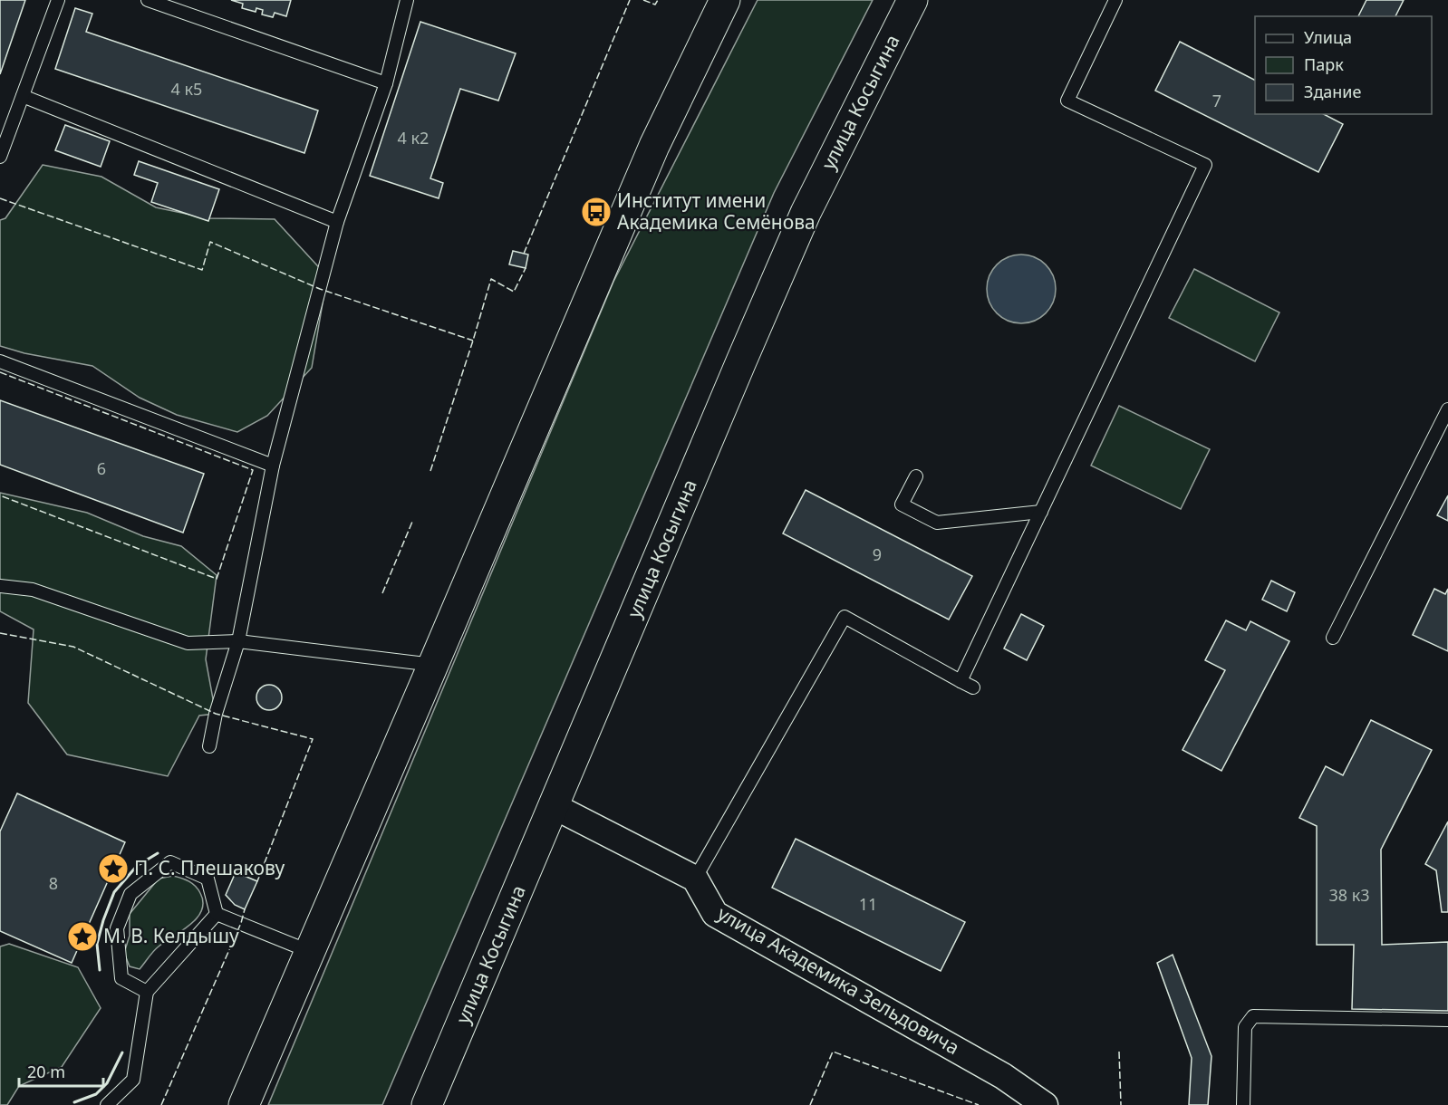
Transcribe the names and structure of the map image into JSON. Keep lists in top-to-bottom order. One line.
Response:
{"streets":{"main road":["улица Косыгина"],"street":["улица Академика Зельдовича"]},"places":{"bus stop":["Институт имени Академика Семёнова"],"place":["П. С. Плешакову","М. В. Келдышу"]},"house_numbers":["4 к5","7","4 к2","6","9","8","38 к3","11"],"legend":["Улица","Парк","Здание"],"scale_bar":"20 m"}
